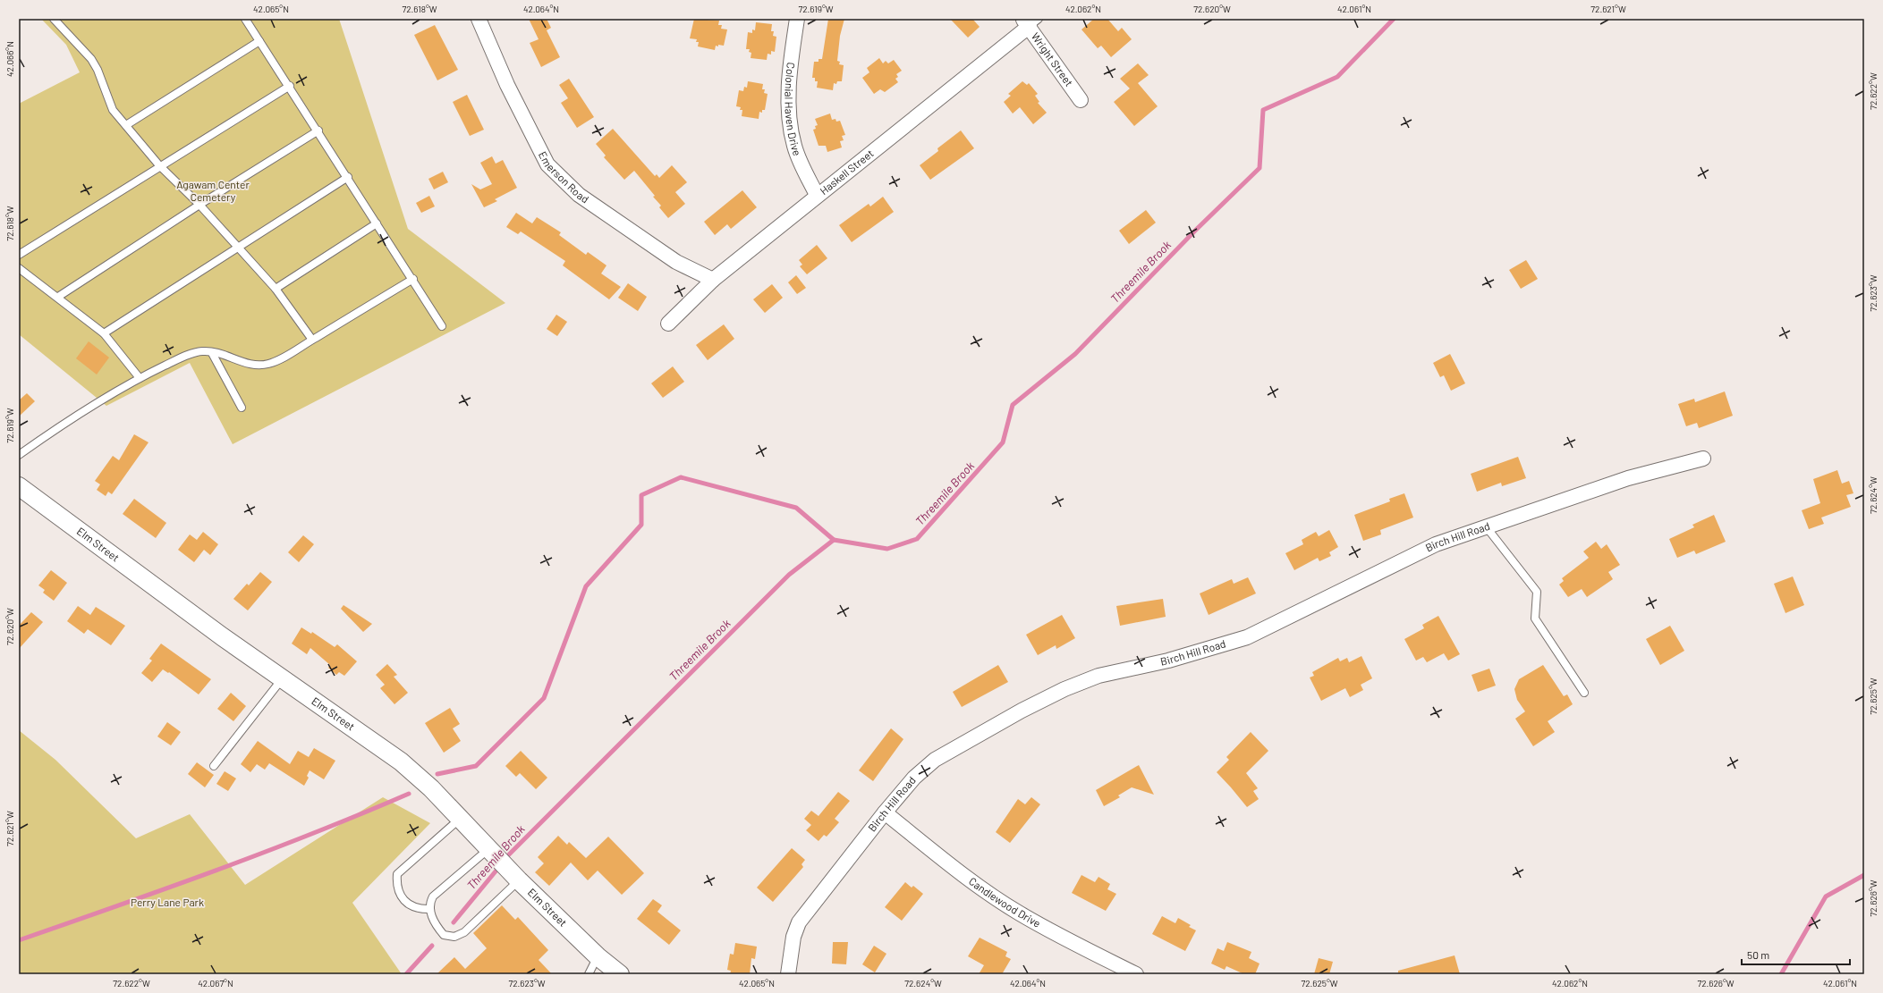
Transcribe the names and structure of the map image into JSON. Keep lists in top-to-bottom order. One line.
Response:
{"streets":{"street":["Wright Street","Colonial Haven Drive","Haskell Street","Emerson Road","Birch Hill Road","Elm Street","Candlewood Drive"]},"crossings":[["Wright Street","Haskell Street"],["Colonial Haven Drive","Haskell Street"],["Haskell Street","Emerson Road"],["Birch Hill Road","Candlewood Drive"]],"water":["Threemile Brook"],"parks":["Agawam Center Cemetery","Perry Lane Park"],"scale_bar":"50 m","coordinates":["42.065°N","72.618°W","42.064°N","72.619°W","42.062°N","72.620°W","42.061°N","72.621°W","42.066°N","72.622°W","72.623°W","72.624°W","72.625°W","72.626°W","42.067°N"]}
